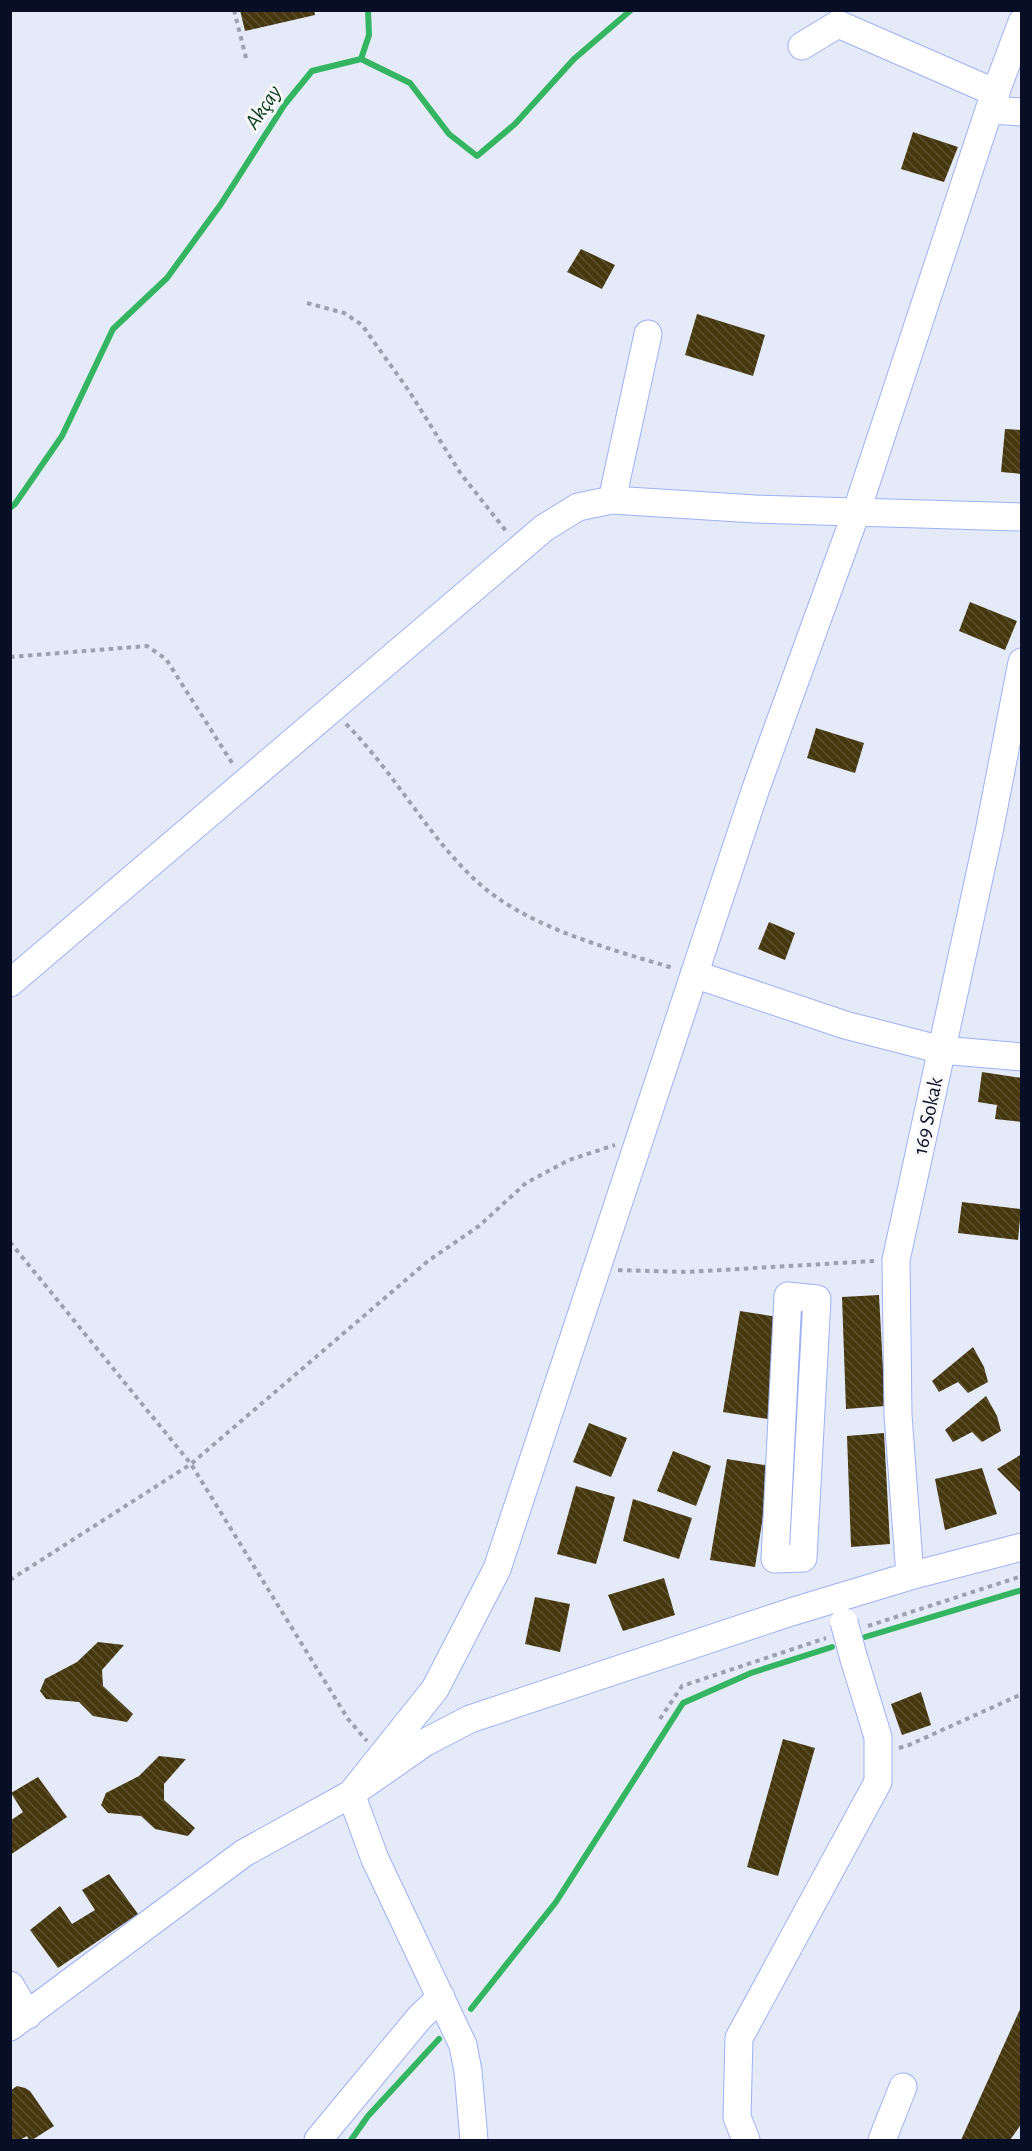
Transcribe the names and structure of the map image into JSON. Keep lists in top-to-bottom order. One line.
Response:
{"streets":{"street":["169 Sokak"]},"water":["Akçay"]}
